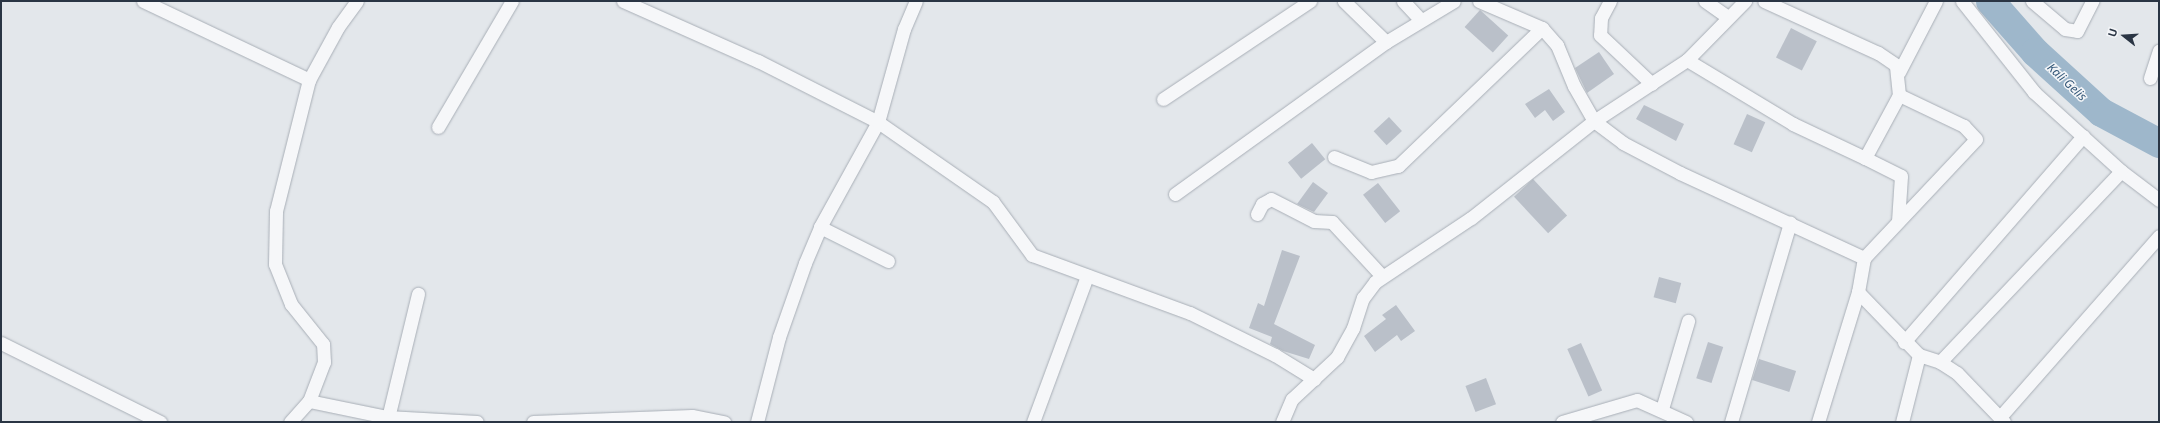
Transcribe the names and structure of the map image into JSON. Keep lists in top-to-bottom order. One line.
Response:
{"water":["Kali Gelis"],"north":"left"}
